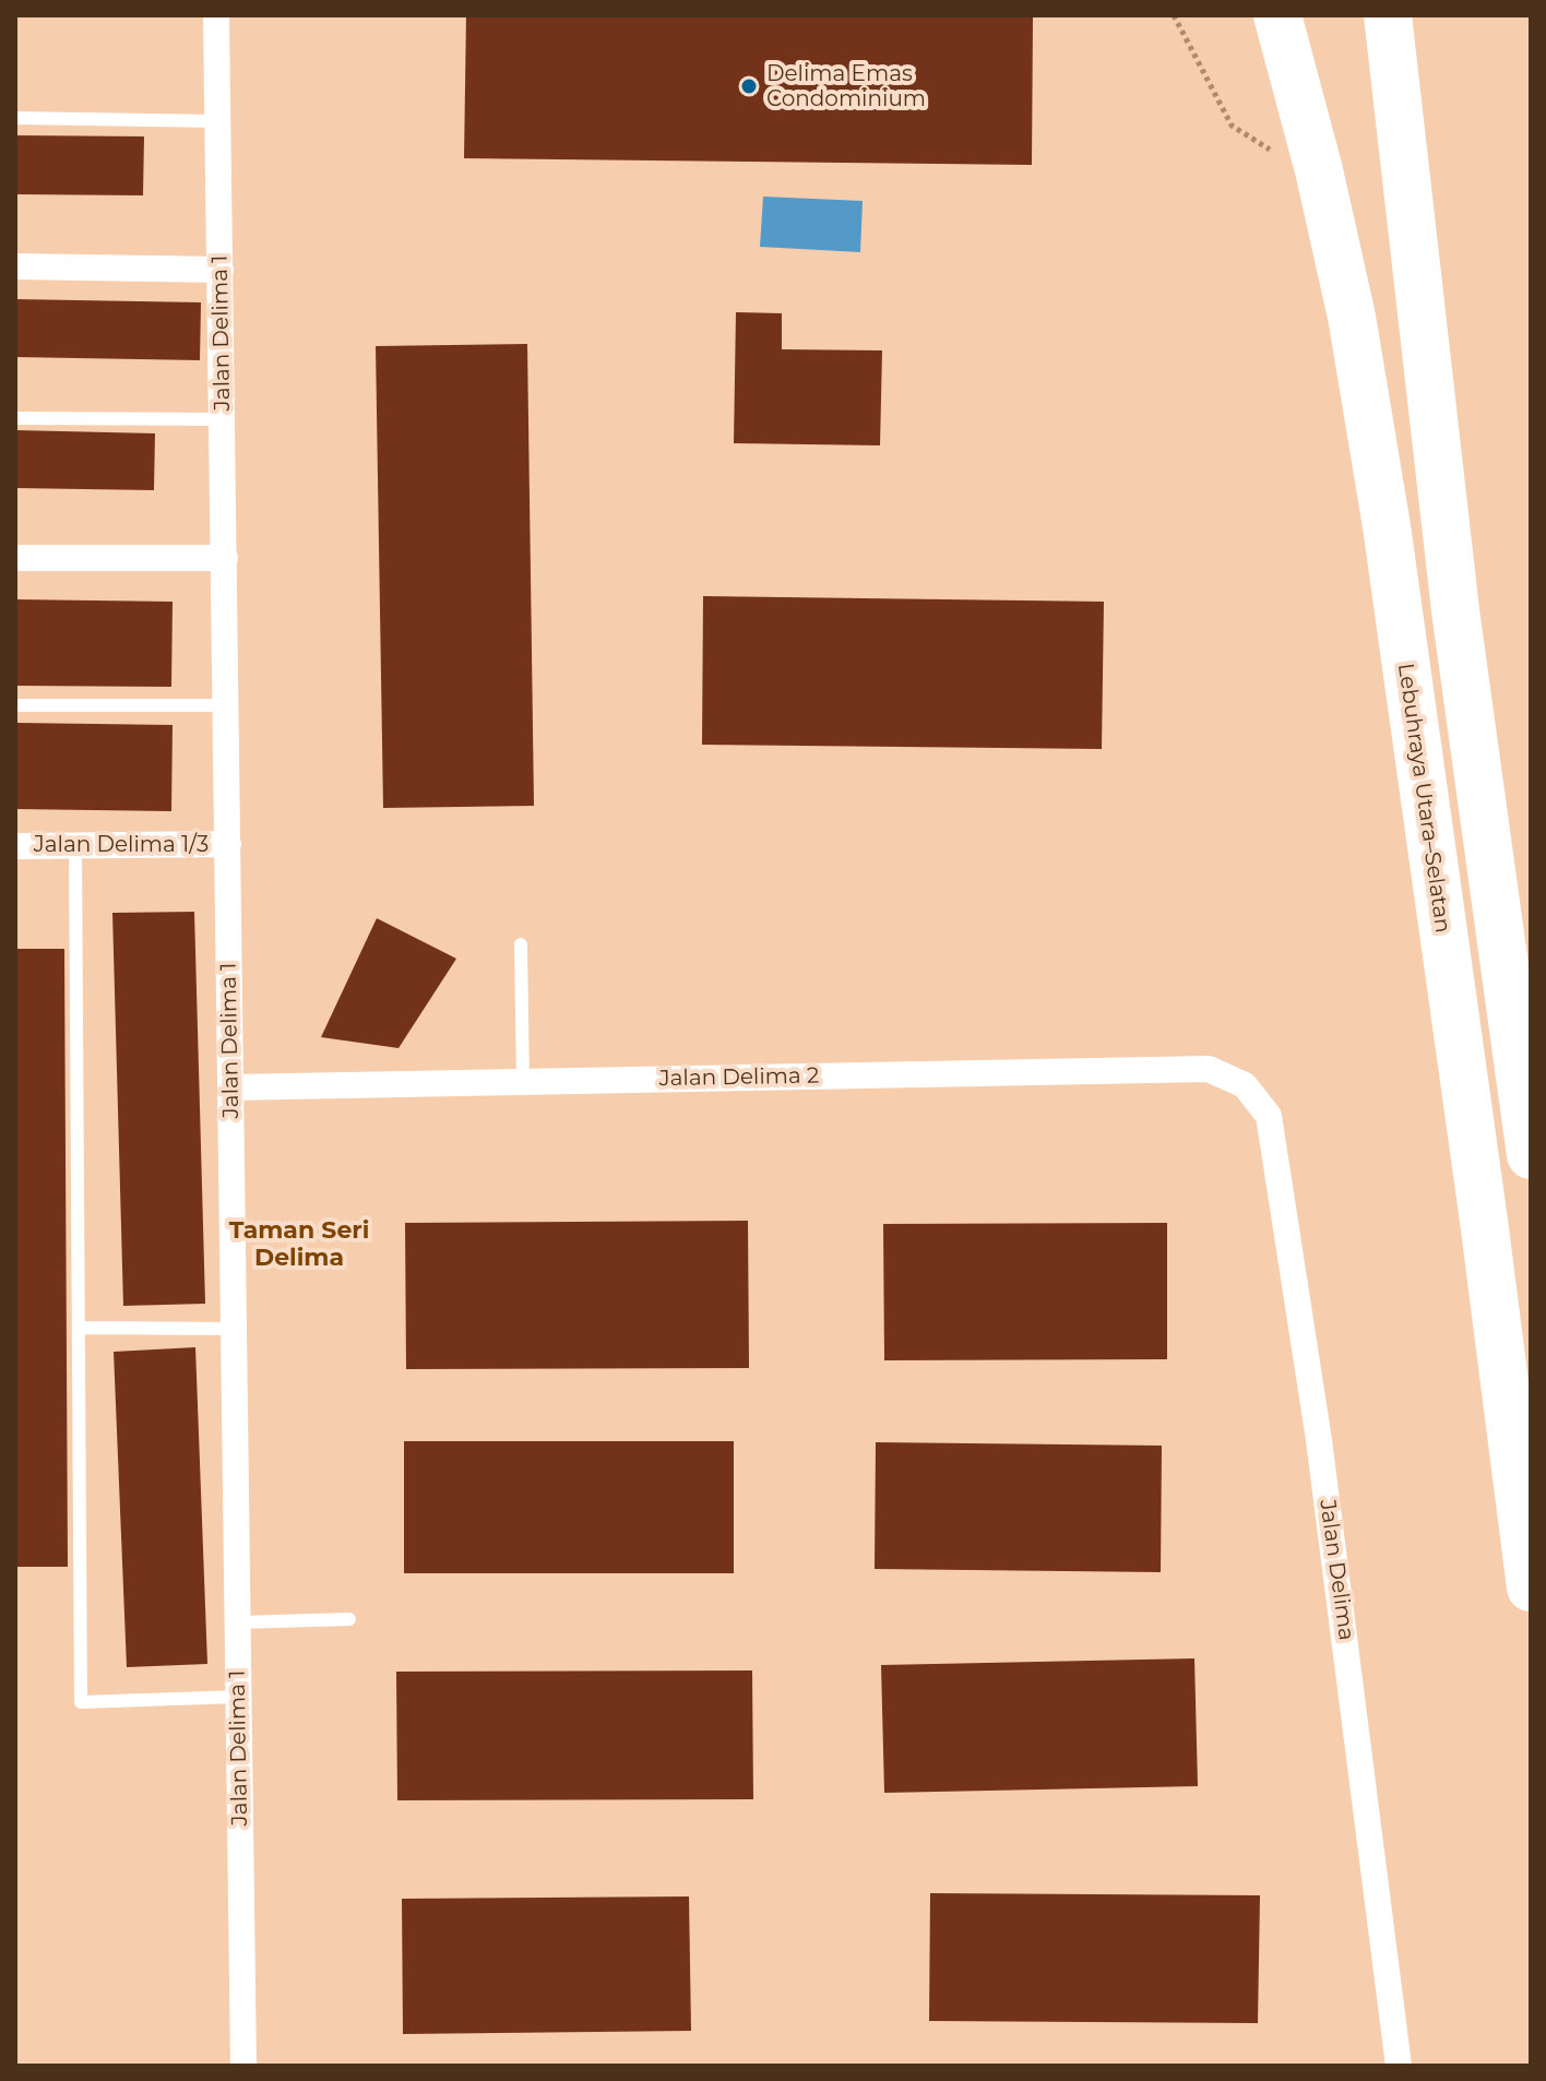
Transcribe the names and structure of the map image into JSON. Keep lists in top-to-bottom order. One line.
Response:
{"streets":{"highway":["Lebuhraya Utara–Selatan"],"street":["Jalan Delima 1","Jalan Delima 1/3","Jalan Delima 2","Jalan Delima"]},"crossings":[["Jalan Delima 1","Jalan Delima 1/3"],["Jalan Delima 1","Jalan Delima 2"],["Jalan Delima 2","Jalan Delima"]],"districts":["Taman Seri Delima"],"places":["Delima Emas Condominium"]}
